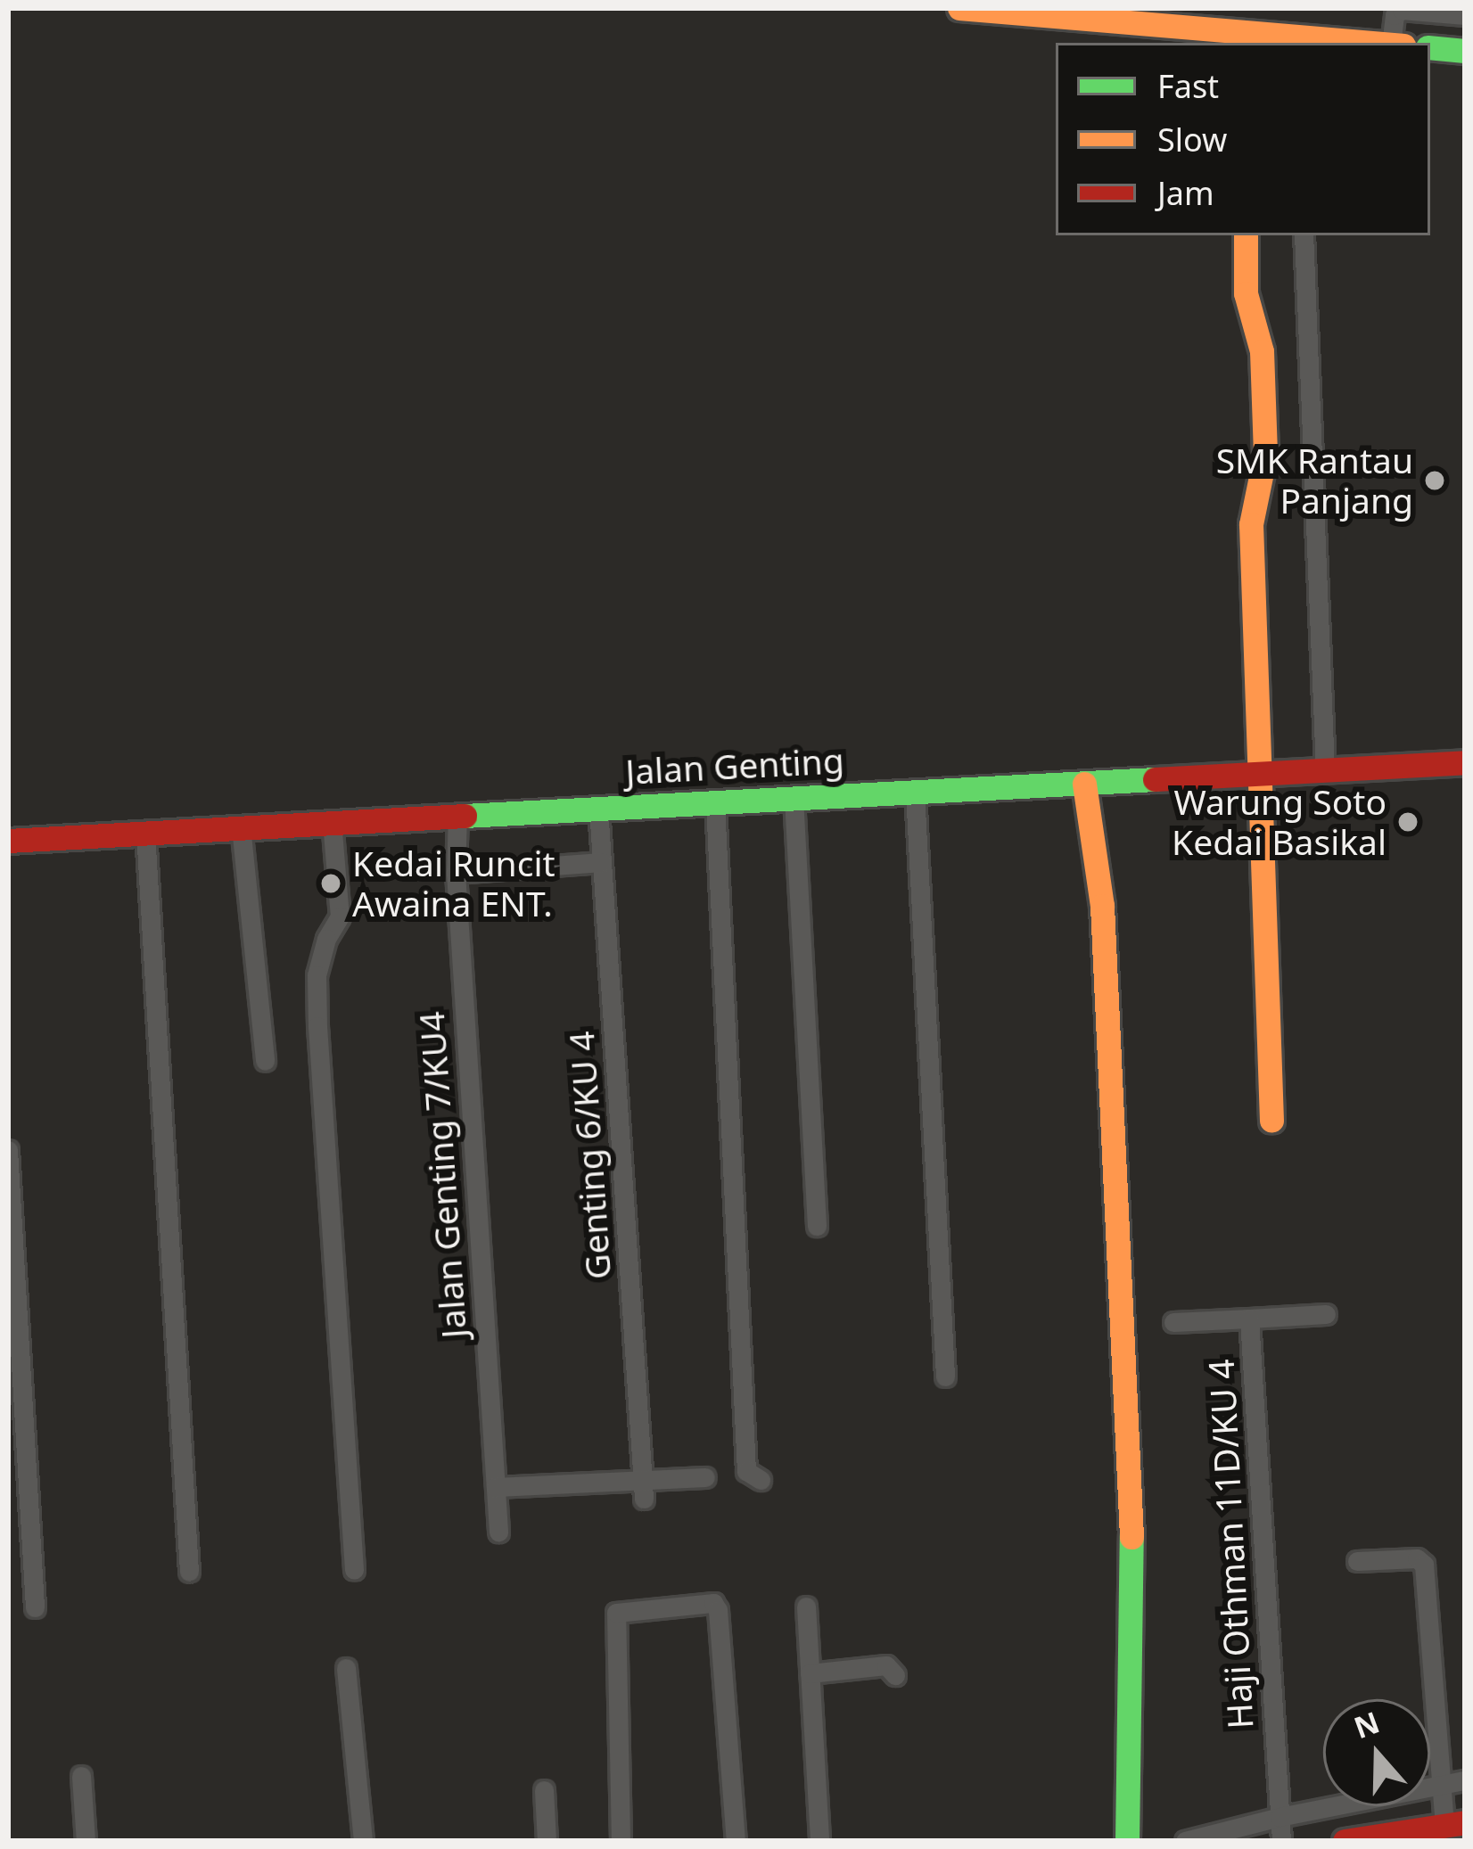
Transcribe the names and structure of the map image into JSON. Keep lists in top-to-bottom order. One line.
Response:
{"streets":{"street":["Jalan Genting","Genting 6/KU 4","Jalan Genting 7/KU4","Haji Othman 11D/KU 4"]},"crossings":[["Jalan Genting","Genting 6/KU 4"],["Jalan Genting","Jalan Genting 7/KU4"]],"places":["SMK Rantau Panjang","Warung Soto Kedai Basikal","Kedai Runcit Awaina ENT."],"legend":["Fast","Slow","Jam"],"north":"top"}
